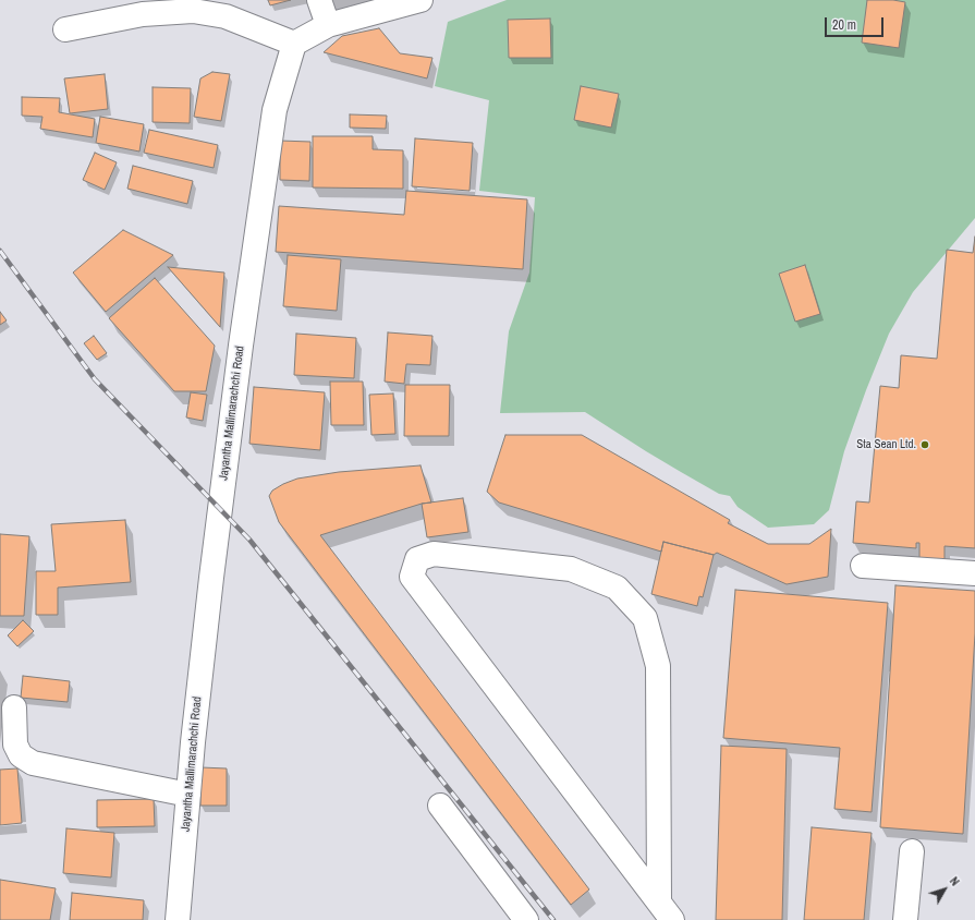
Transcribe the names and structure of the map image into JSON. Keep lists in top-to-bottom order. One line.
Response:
{"streets":{"street":["Jayantha Mallimarachchi Road"]},"places":["Sta Sean Ltd."],"scale_bar":"20 m","north":"top right"}
